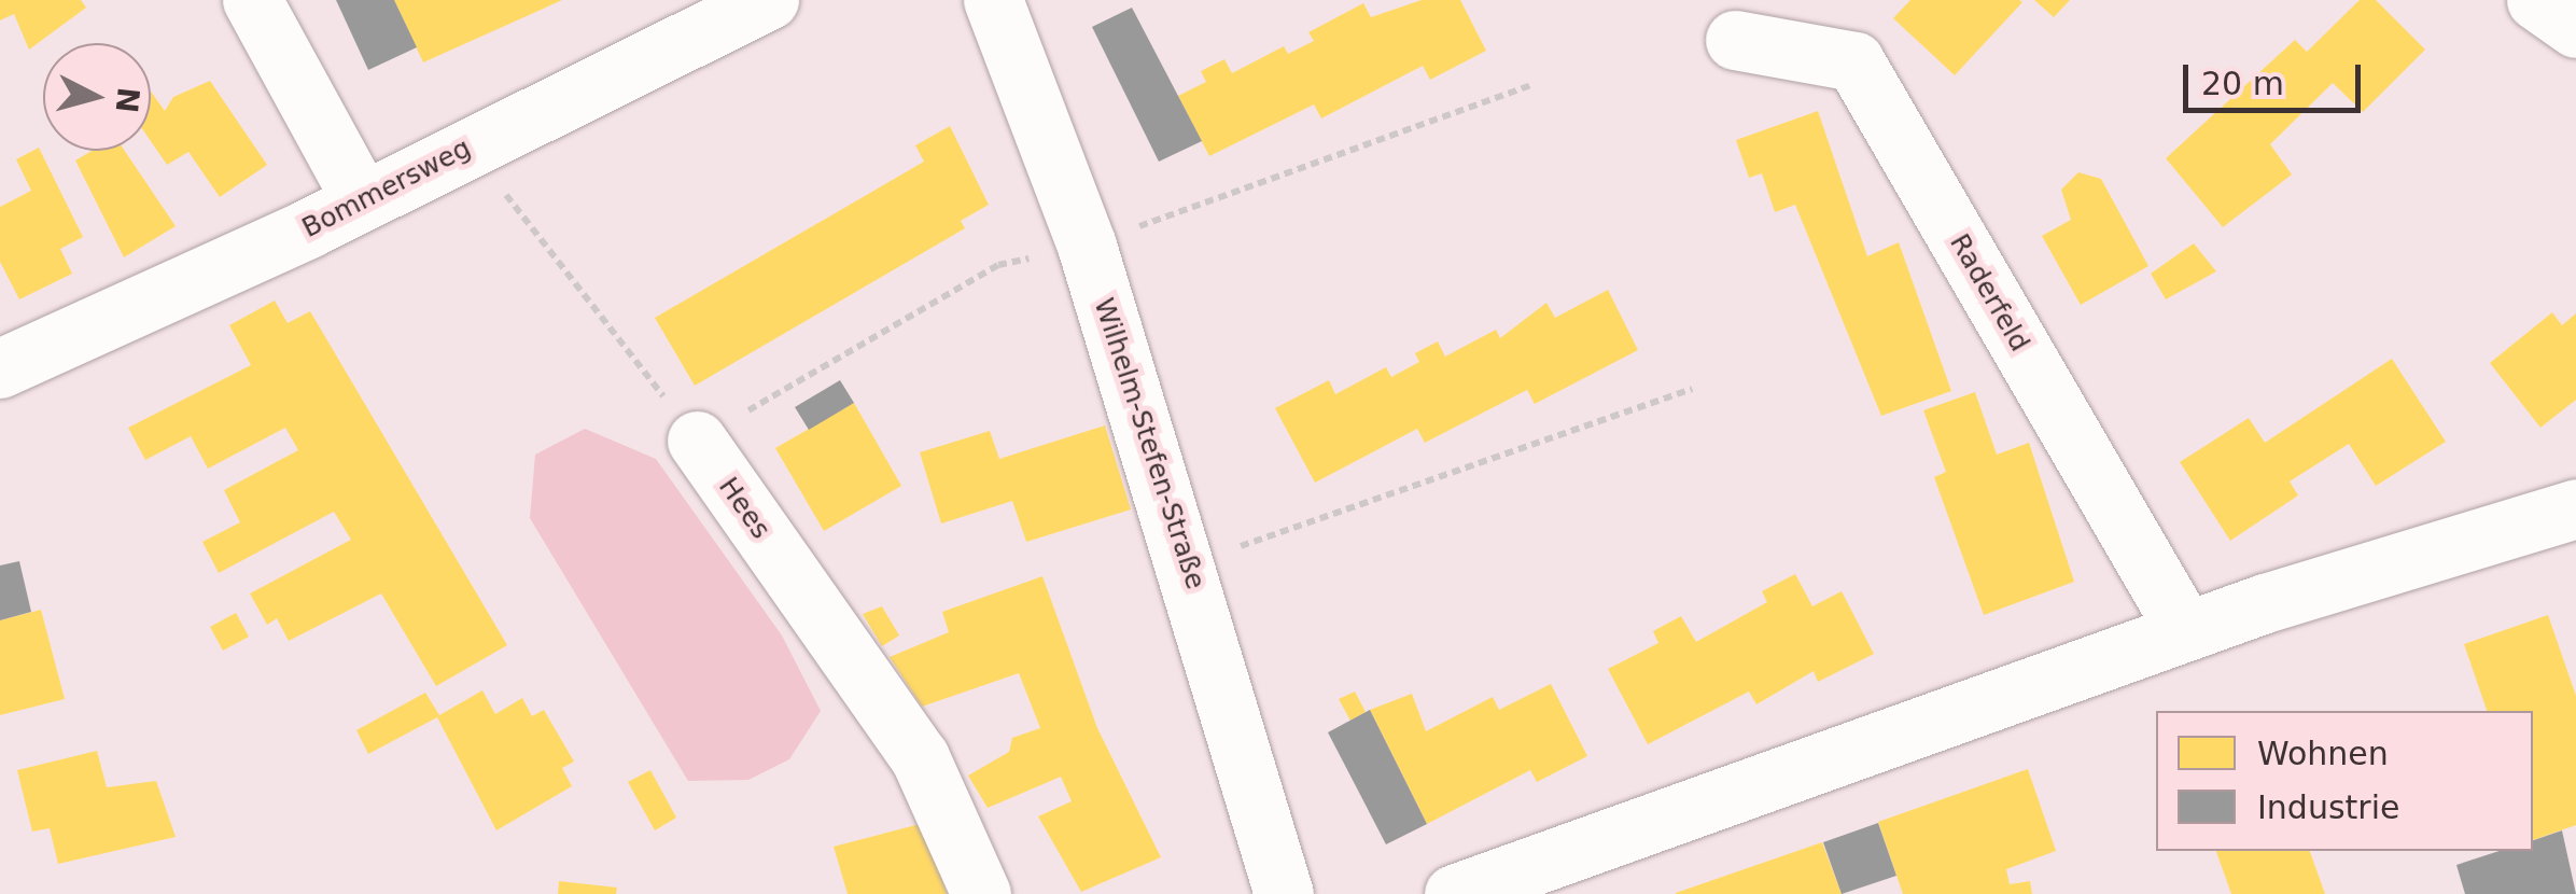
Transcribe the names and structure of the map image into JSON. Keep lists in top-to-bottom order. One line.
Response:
{"streets":{"street":["Bommersweg","Raderfeld","Wilhelm-Stefen-Straße","Hees"]},"legend":["Wohnen","Industrie"],"scale_bar":"20 m","north":"right"}
